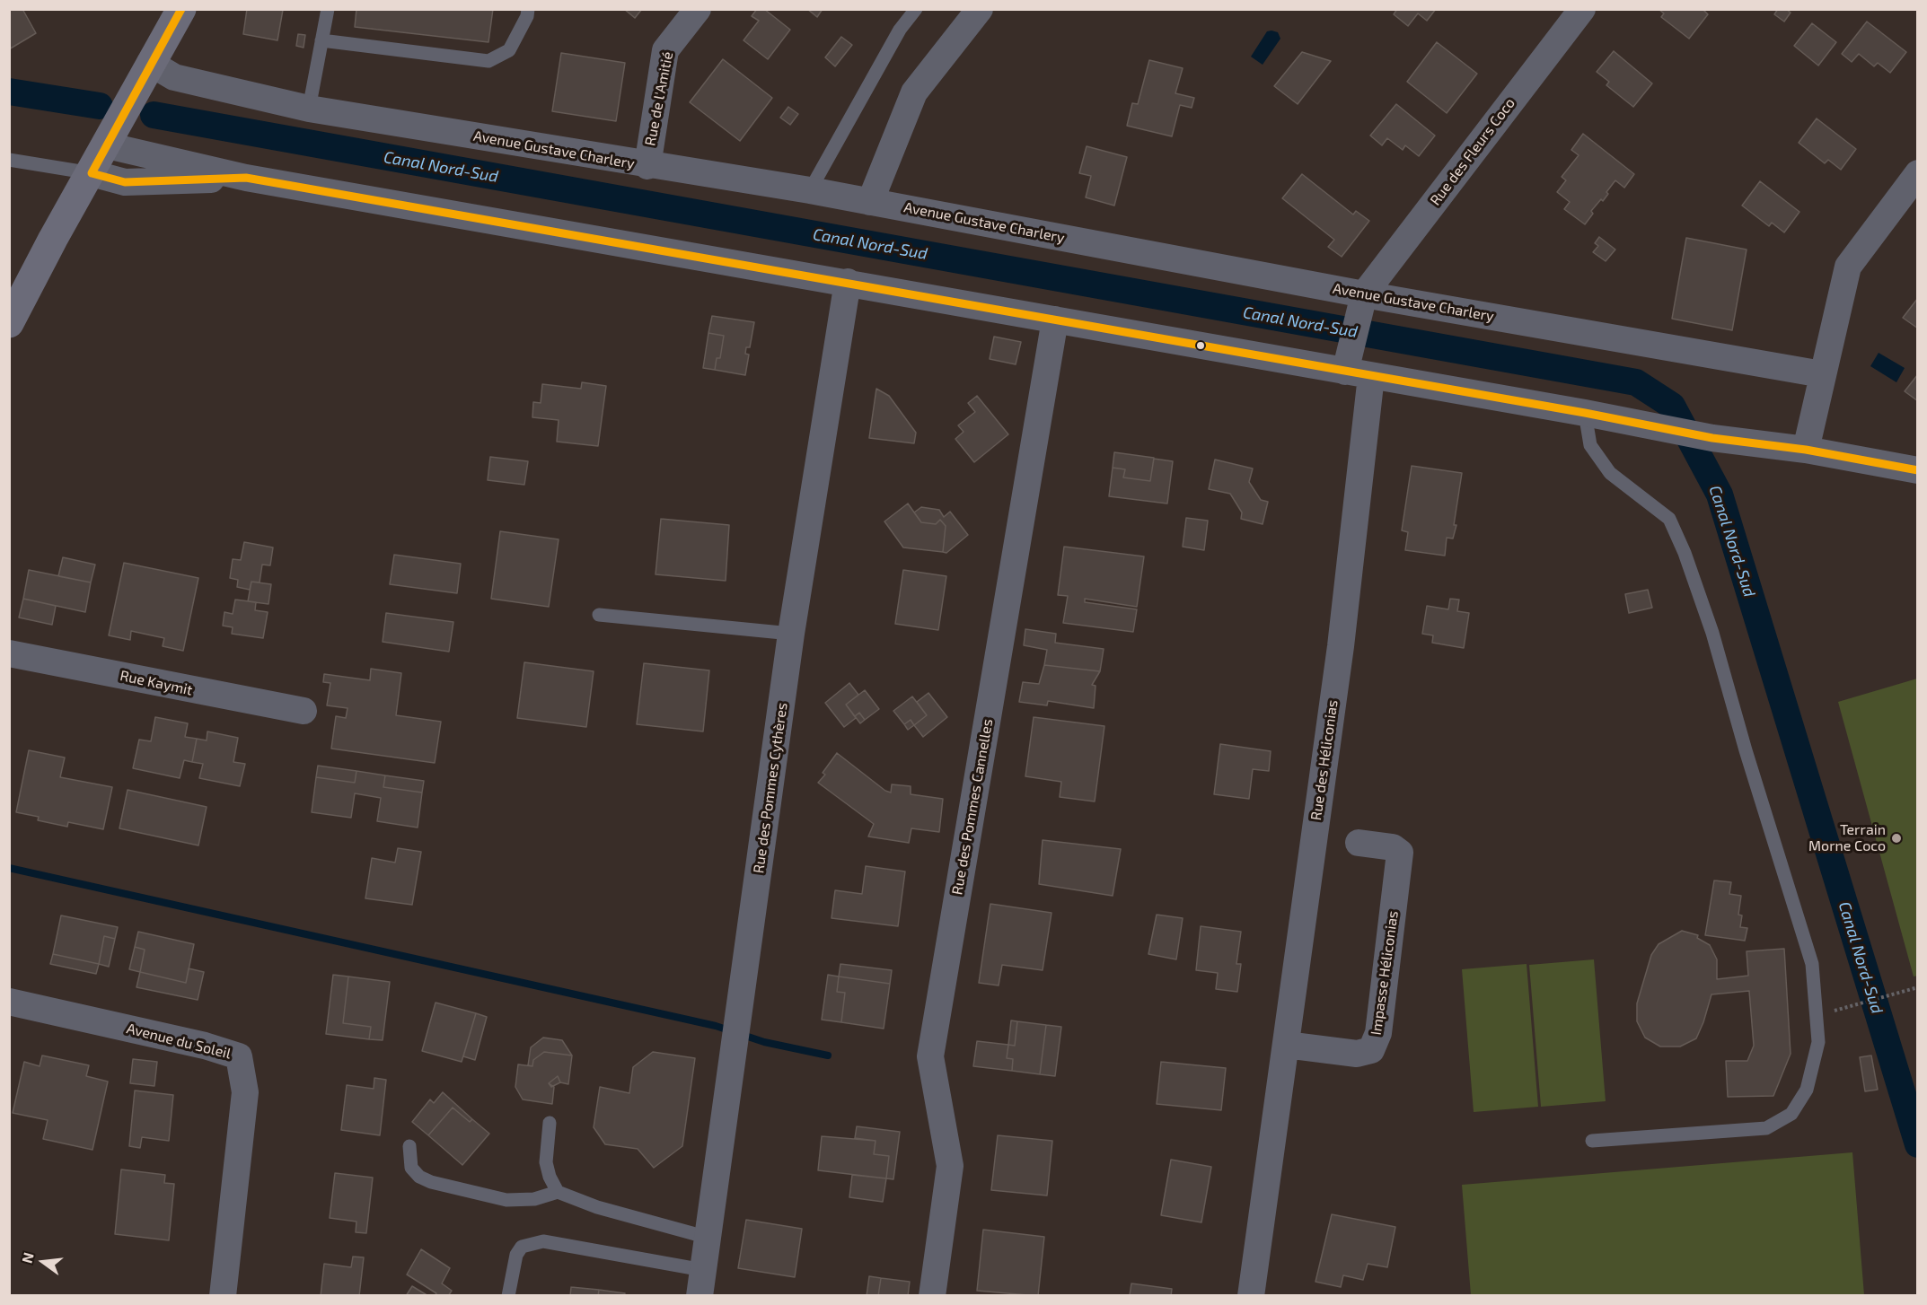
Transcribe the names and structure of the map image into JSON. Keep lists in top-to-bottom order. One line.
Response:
{"streets":{"street":["Rue de l'Amitié","Avenue Gustave Charlery","Rue des Fleurs Coco","Rue Kaymit","Rue des Héliconias","Rue des Pommes Cythères","Rue des Pommes Cannelles","Impasse Héliconias","Avenue du Soleil"]},"crossings":[["Rue de l'Amitié","Avenue Gustave Charlery"],["Avenue Gustave Charlery","Rue des Fleurs Coco"],["Avenue Gustave Charlery","Rue des Héliconias"],["Rue des Fleurs Coco","Rue des Héliconias"],["Rue des Héliconias","Impasse Héliconias"]],"water":["Canal Nord-Sud"],"places":["Terrain Morne Coco"],"north":"left"}
